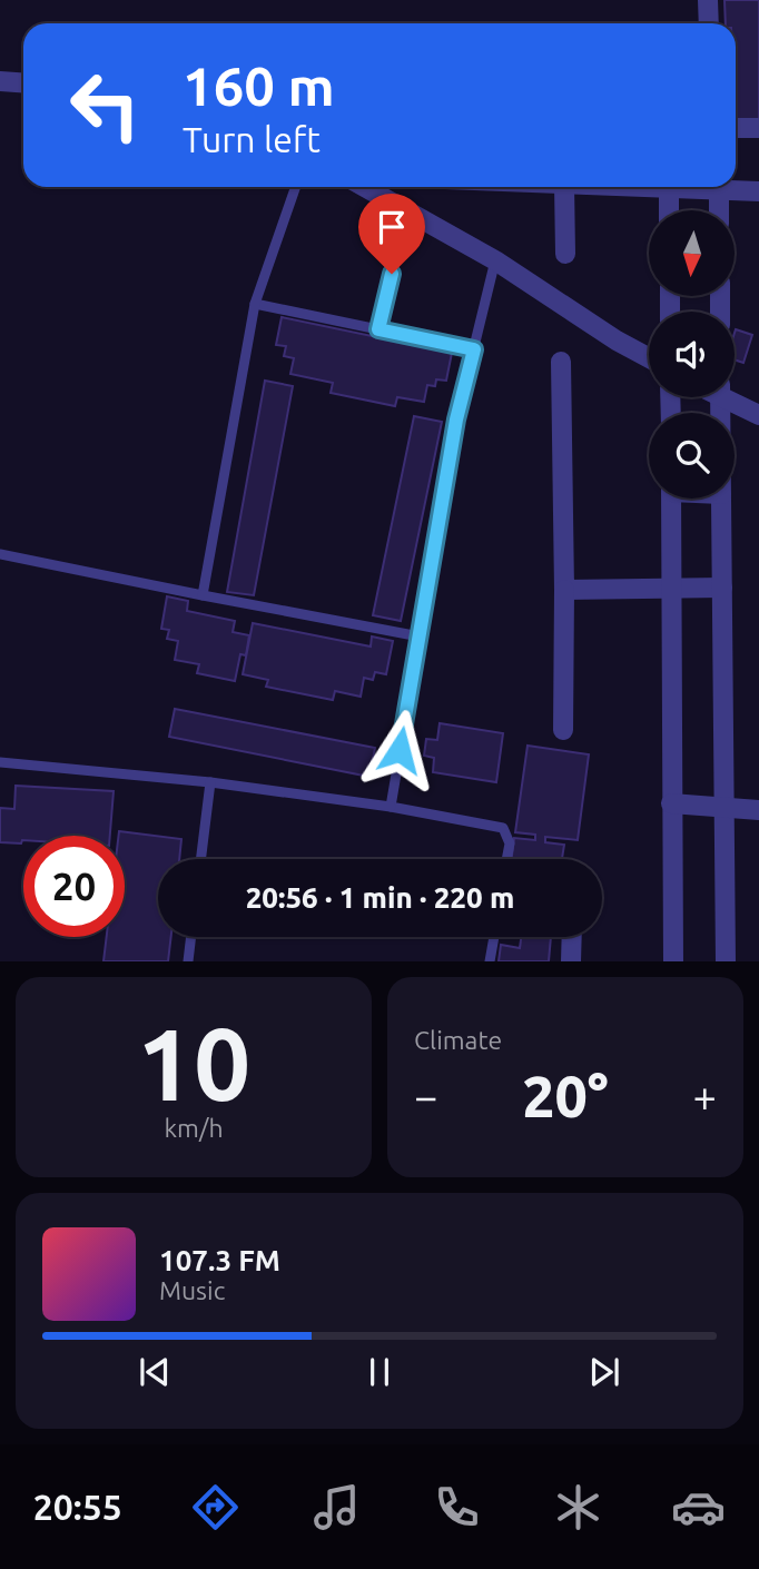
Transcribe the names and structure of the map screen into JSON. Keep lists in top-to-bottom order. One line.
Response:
{"north":"bottom","page":{"turn":["160 m","Turn left"],"limit":"20","trip":"20:56 · 1 min · 220 m","tile":[["10","km/h"],"Climate"],"heat":["−","20°","+"],"song":["107.3 FM","Music"],"tabs":"20:55"}}
